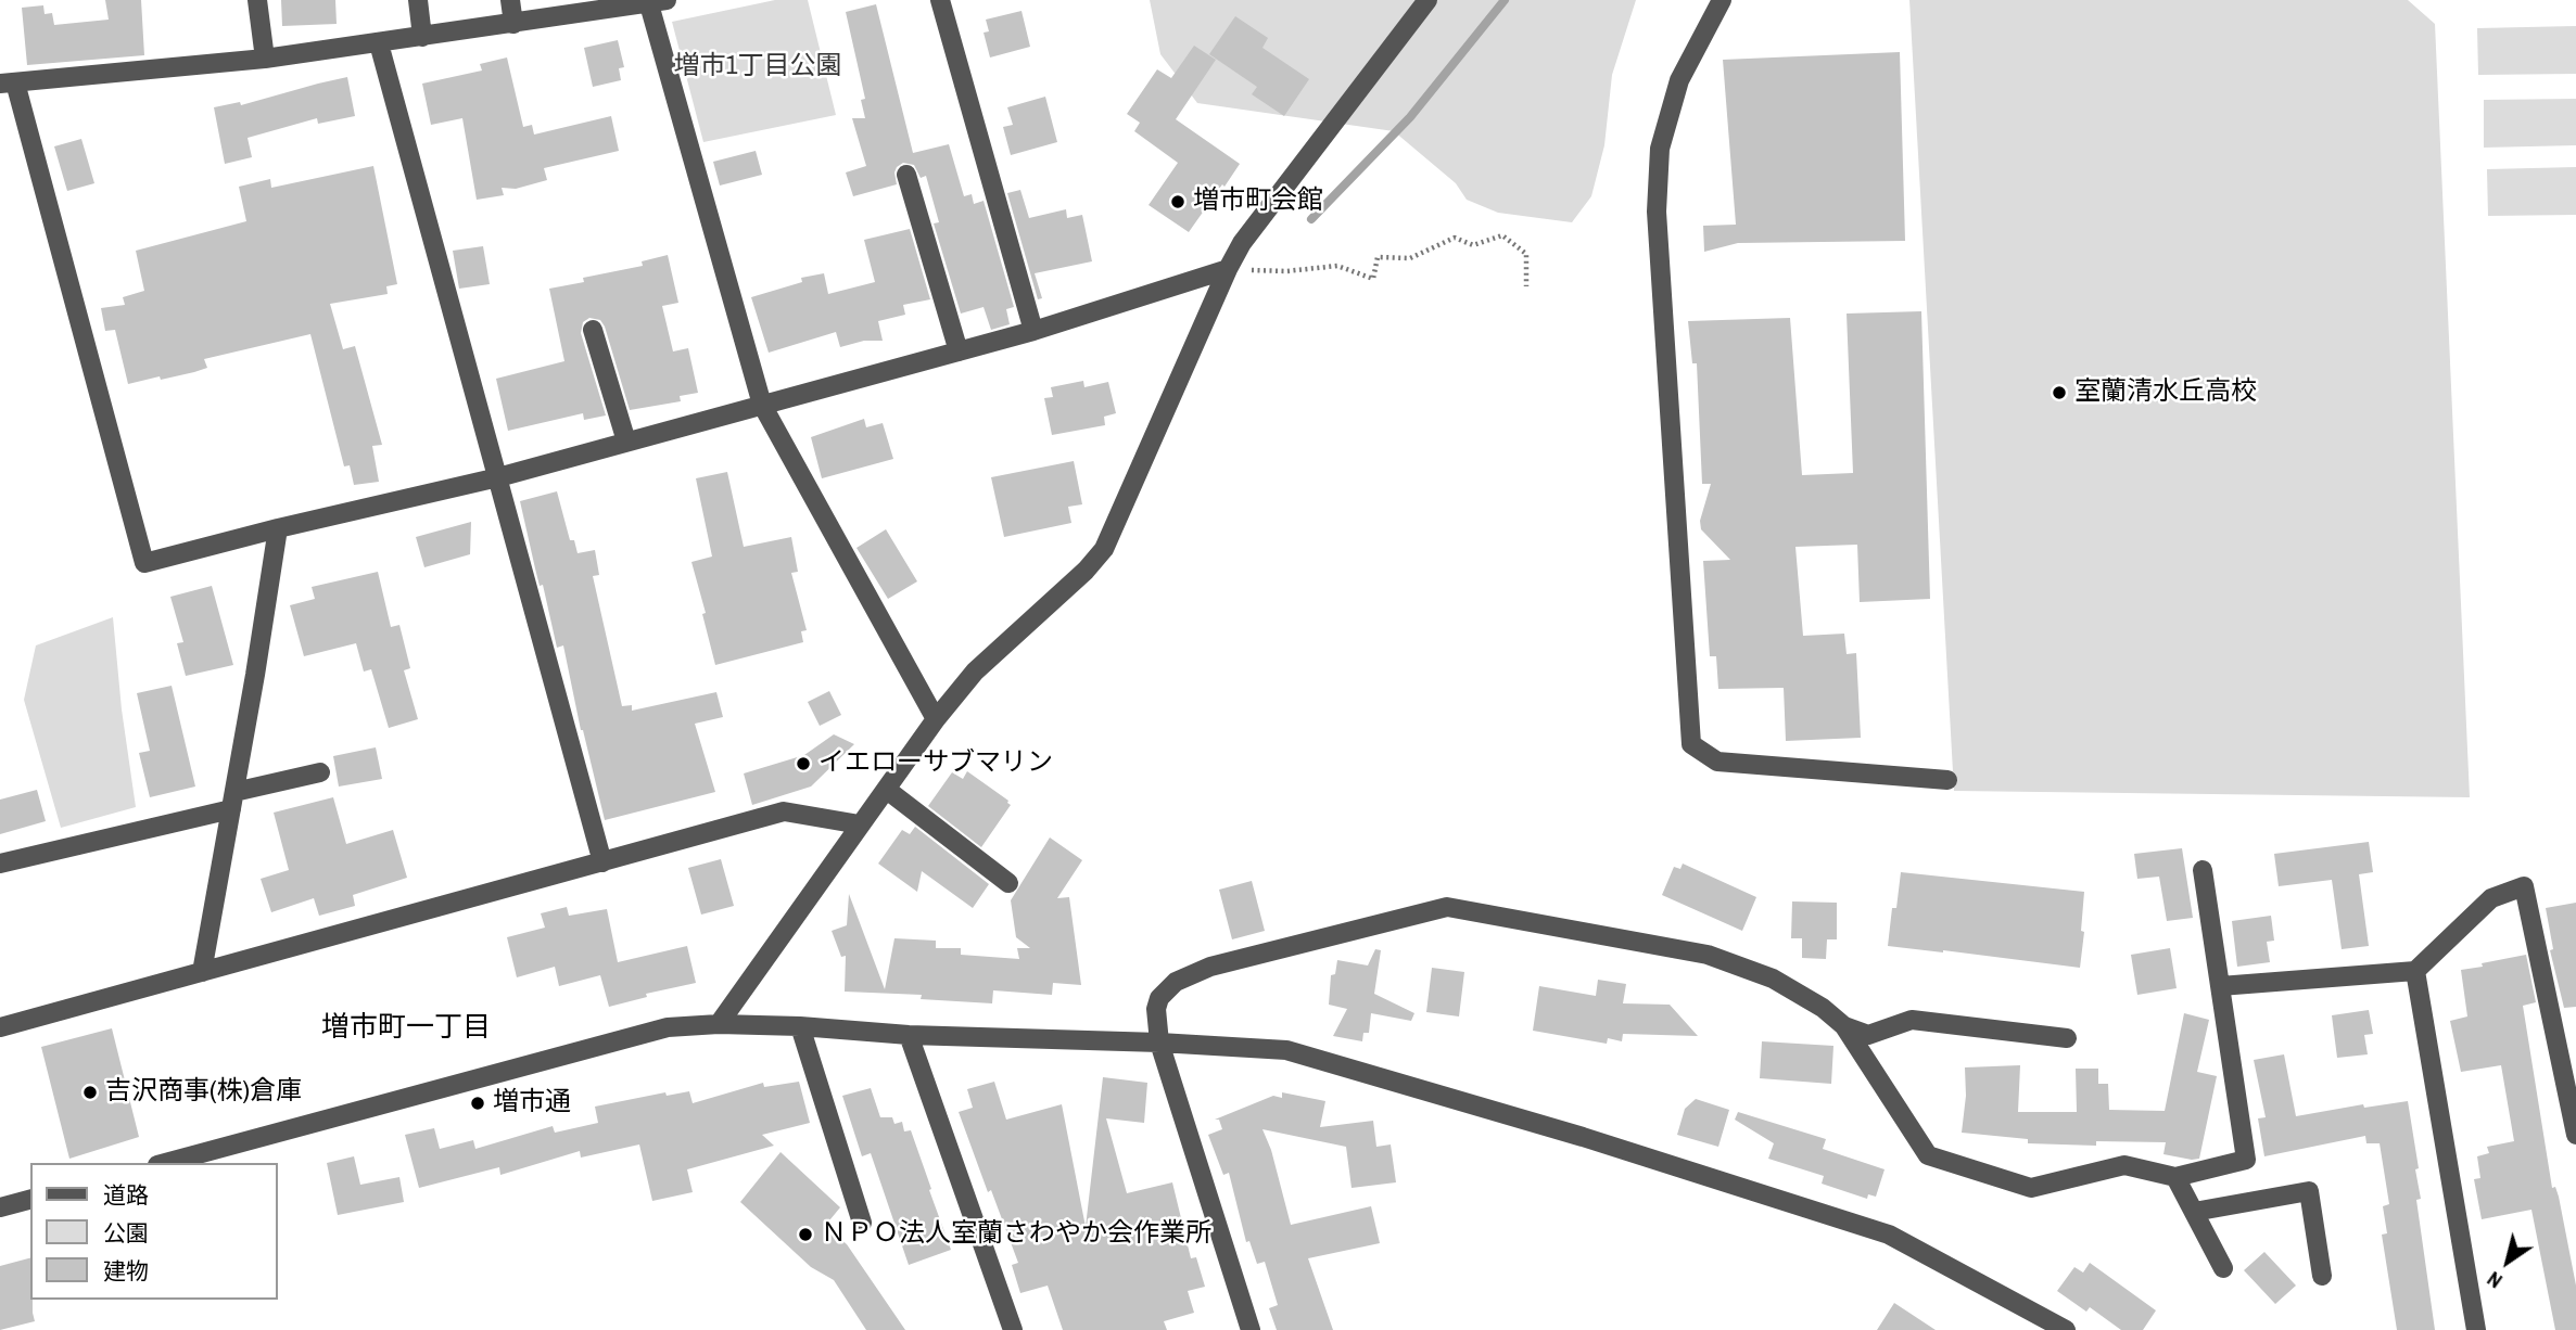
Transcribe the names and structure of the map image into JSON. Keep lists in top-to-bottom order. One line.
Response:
{"districts":["増市町一丁目"],"parks":["増市1丁目公園"],"places":["増市町会館","室蘭清水丘高校","イエローサブマリン","吉沢商事(株)倉庫","増市通","ＮＰＯ法人室蘭さわやか会作業所"],"legend":["道路","公園","建物"],"north":"bottom left"}
